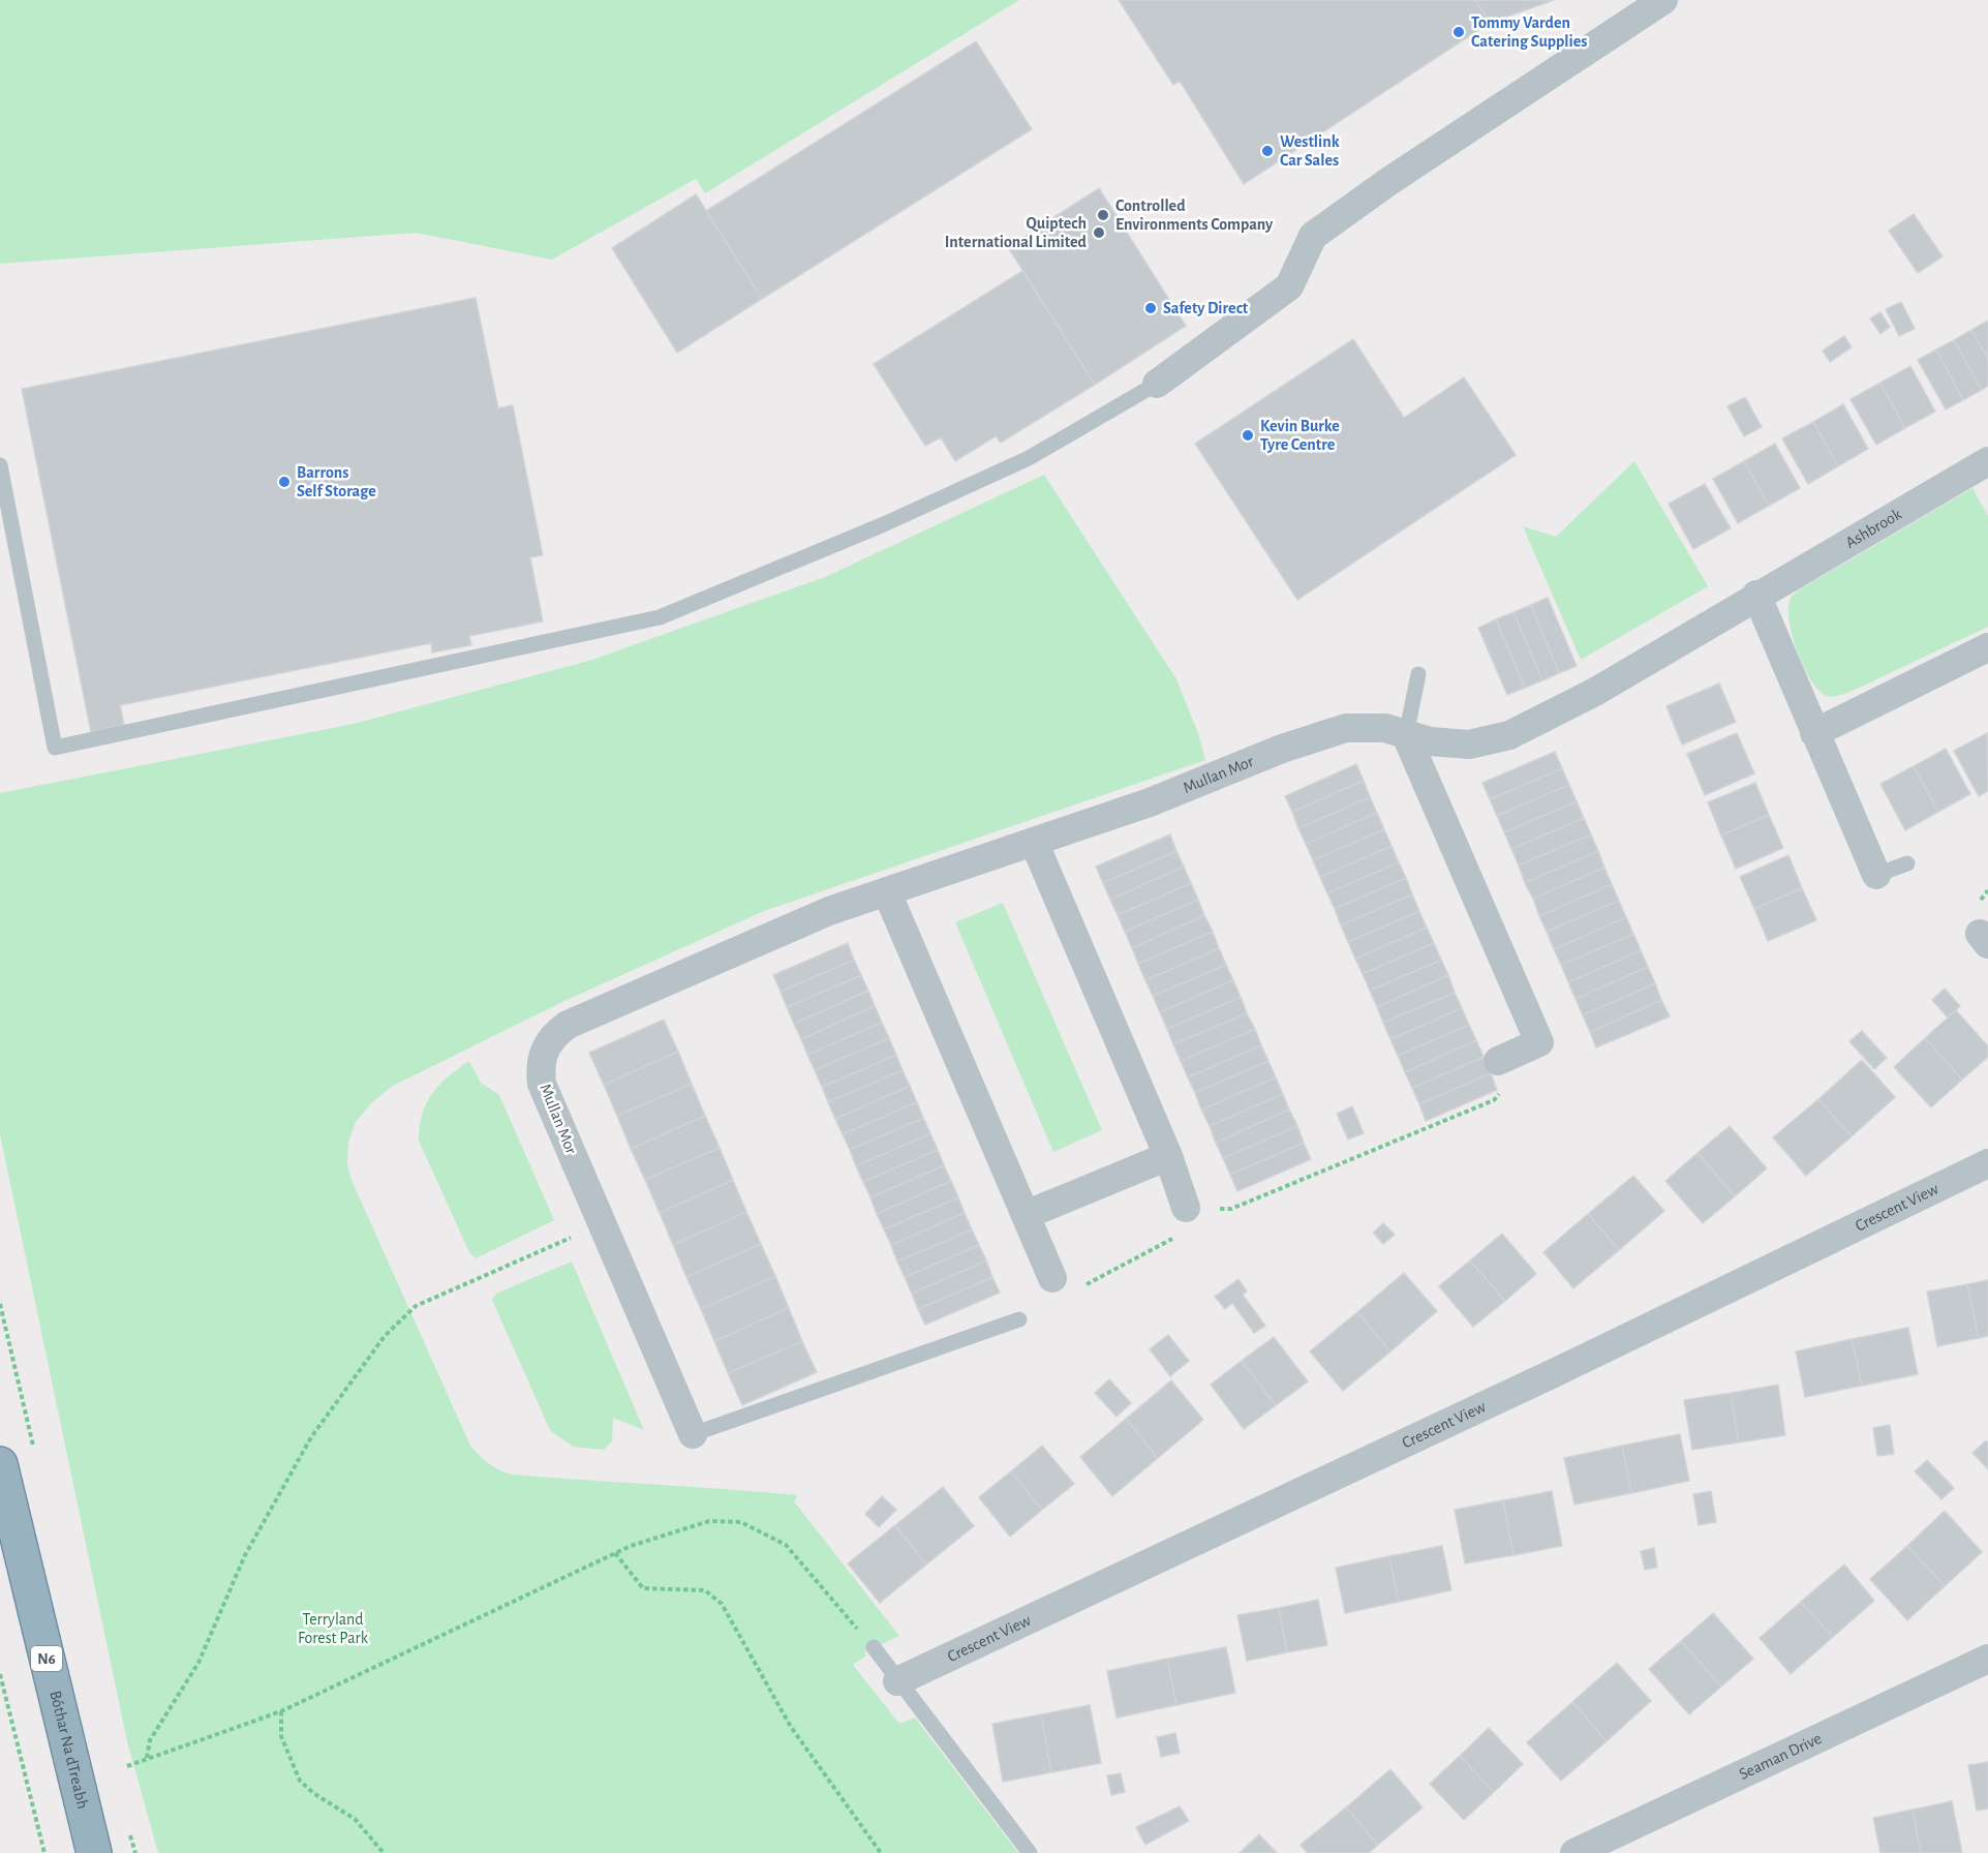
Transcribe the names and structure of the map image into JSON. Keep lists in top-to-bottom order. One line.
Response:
{"streets":{"highway":["N6","Bóthar Na dTreabh"],"street":["Ashbrook","Mullan Mor","Crescent View","Seaman Drive"]},"crossings":[["Ashbrook","Mullan Mor"]],"parks":["Terryland Forest Park"],"places":["Tommy Varden Catering Supplies","Westlink Car Sales","Controlled Environments Company","Quiptech International Limited","Safety Direct","Kevin Burke Tyre Centre","Barrons Self Storage"]}
